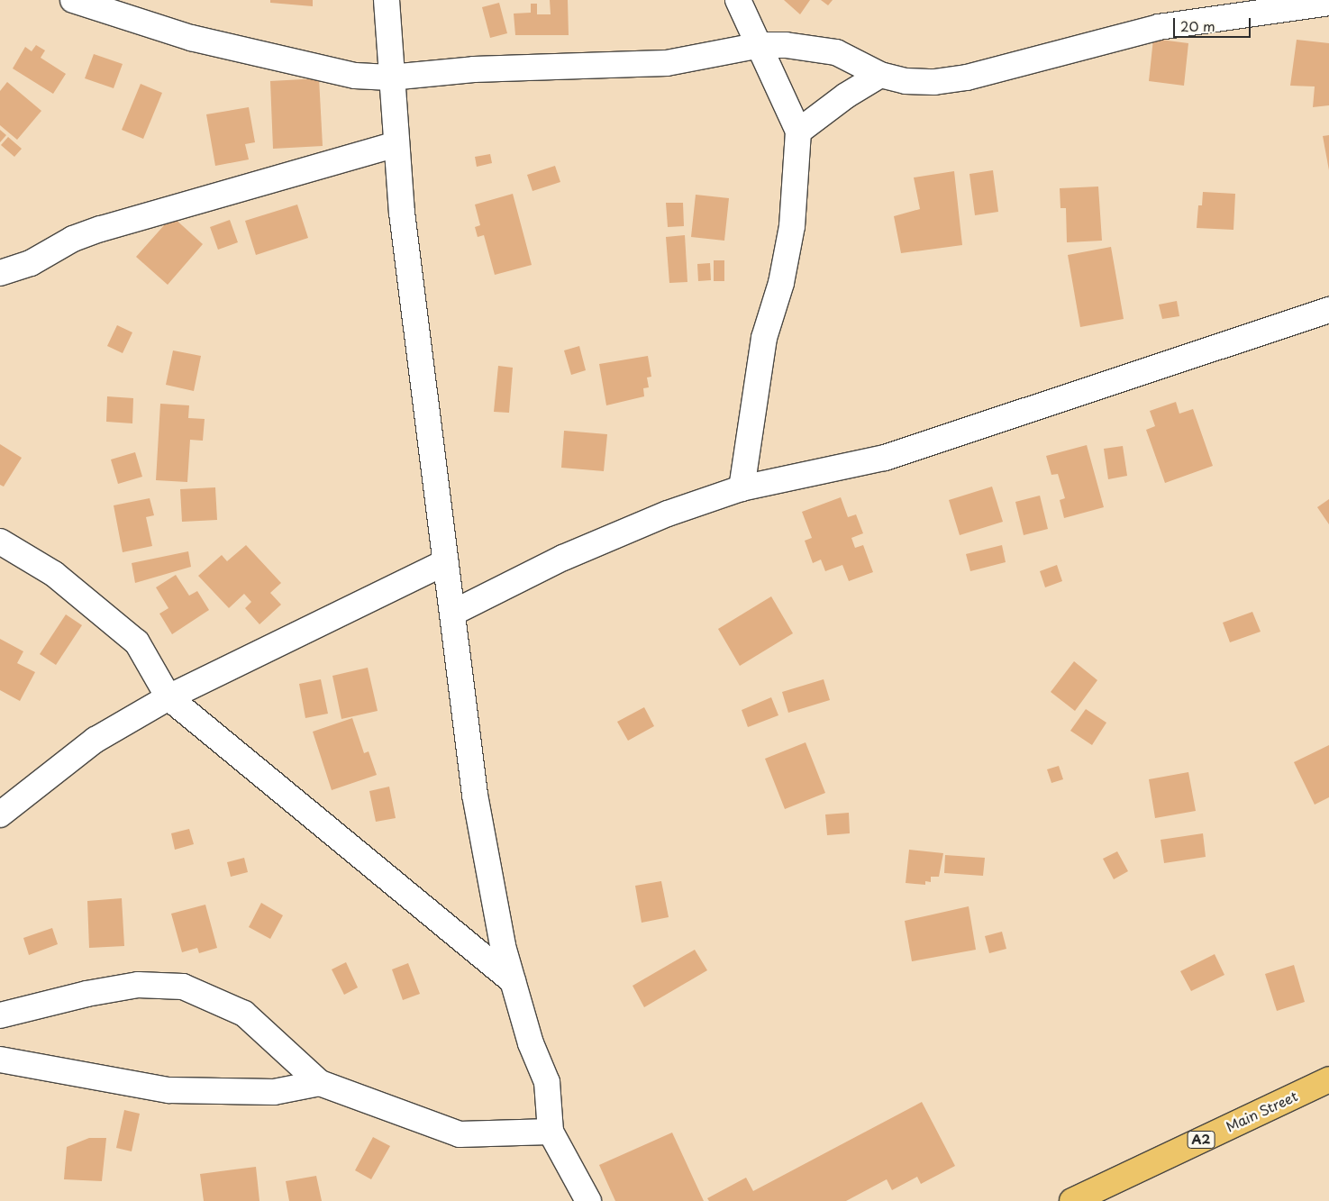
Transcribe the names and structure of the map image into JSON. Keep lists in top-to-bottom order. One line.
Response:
{"streets":{"highway":["Main Street","A2"]},"scale_bar":"20 m"}
